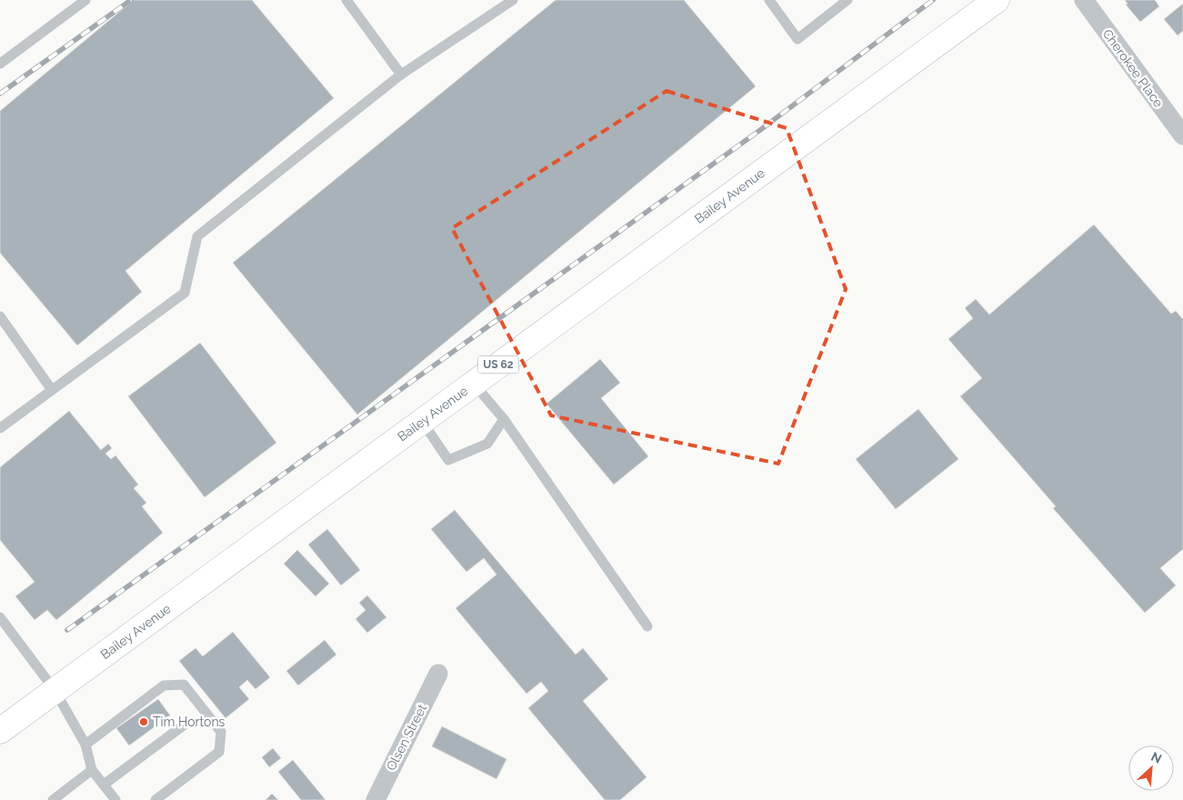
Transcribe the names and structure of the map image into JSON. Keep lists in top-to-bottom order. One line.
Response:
{"streets":{"main road":["Bailey Avenue","US 62"],"street":["Cherokee Place","Olsen Street"]},"places":["Tim Hortons"],"north":"top right"}
